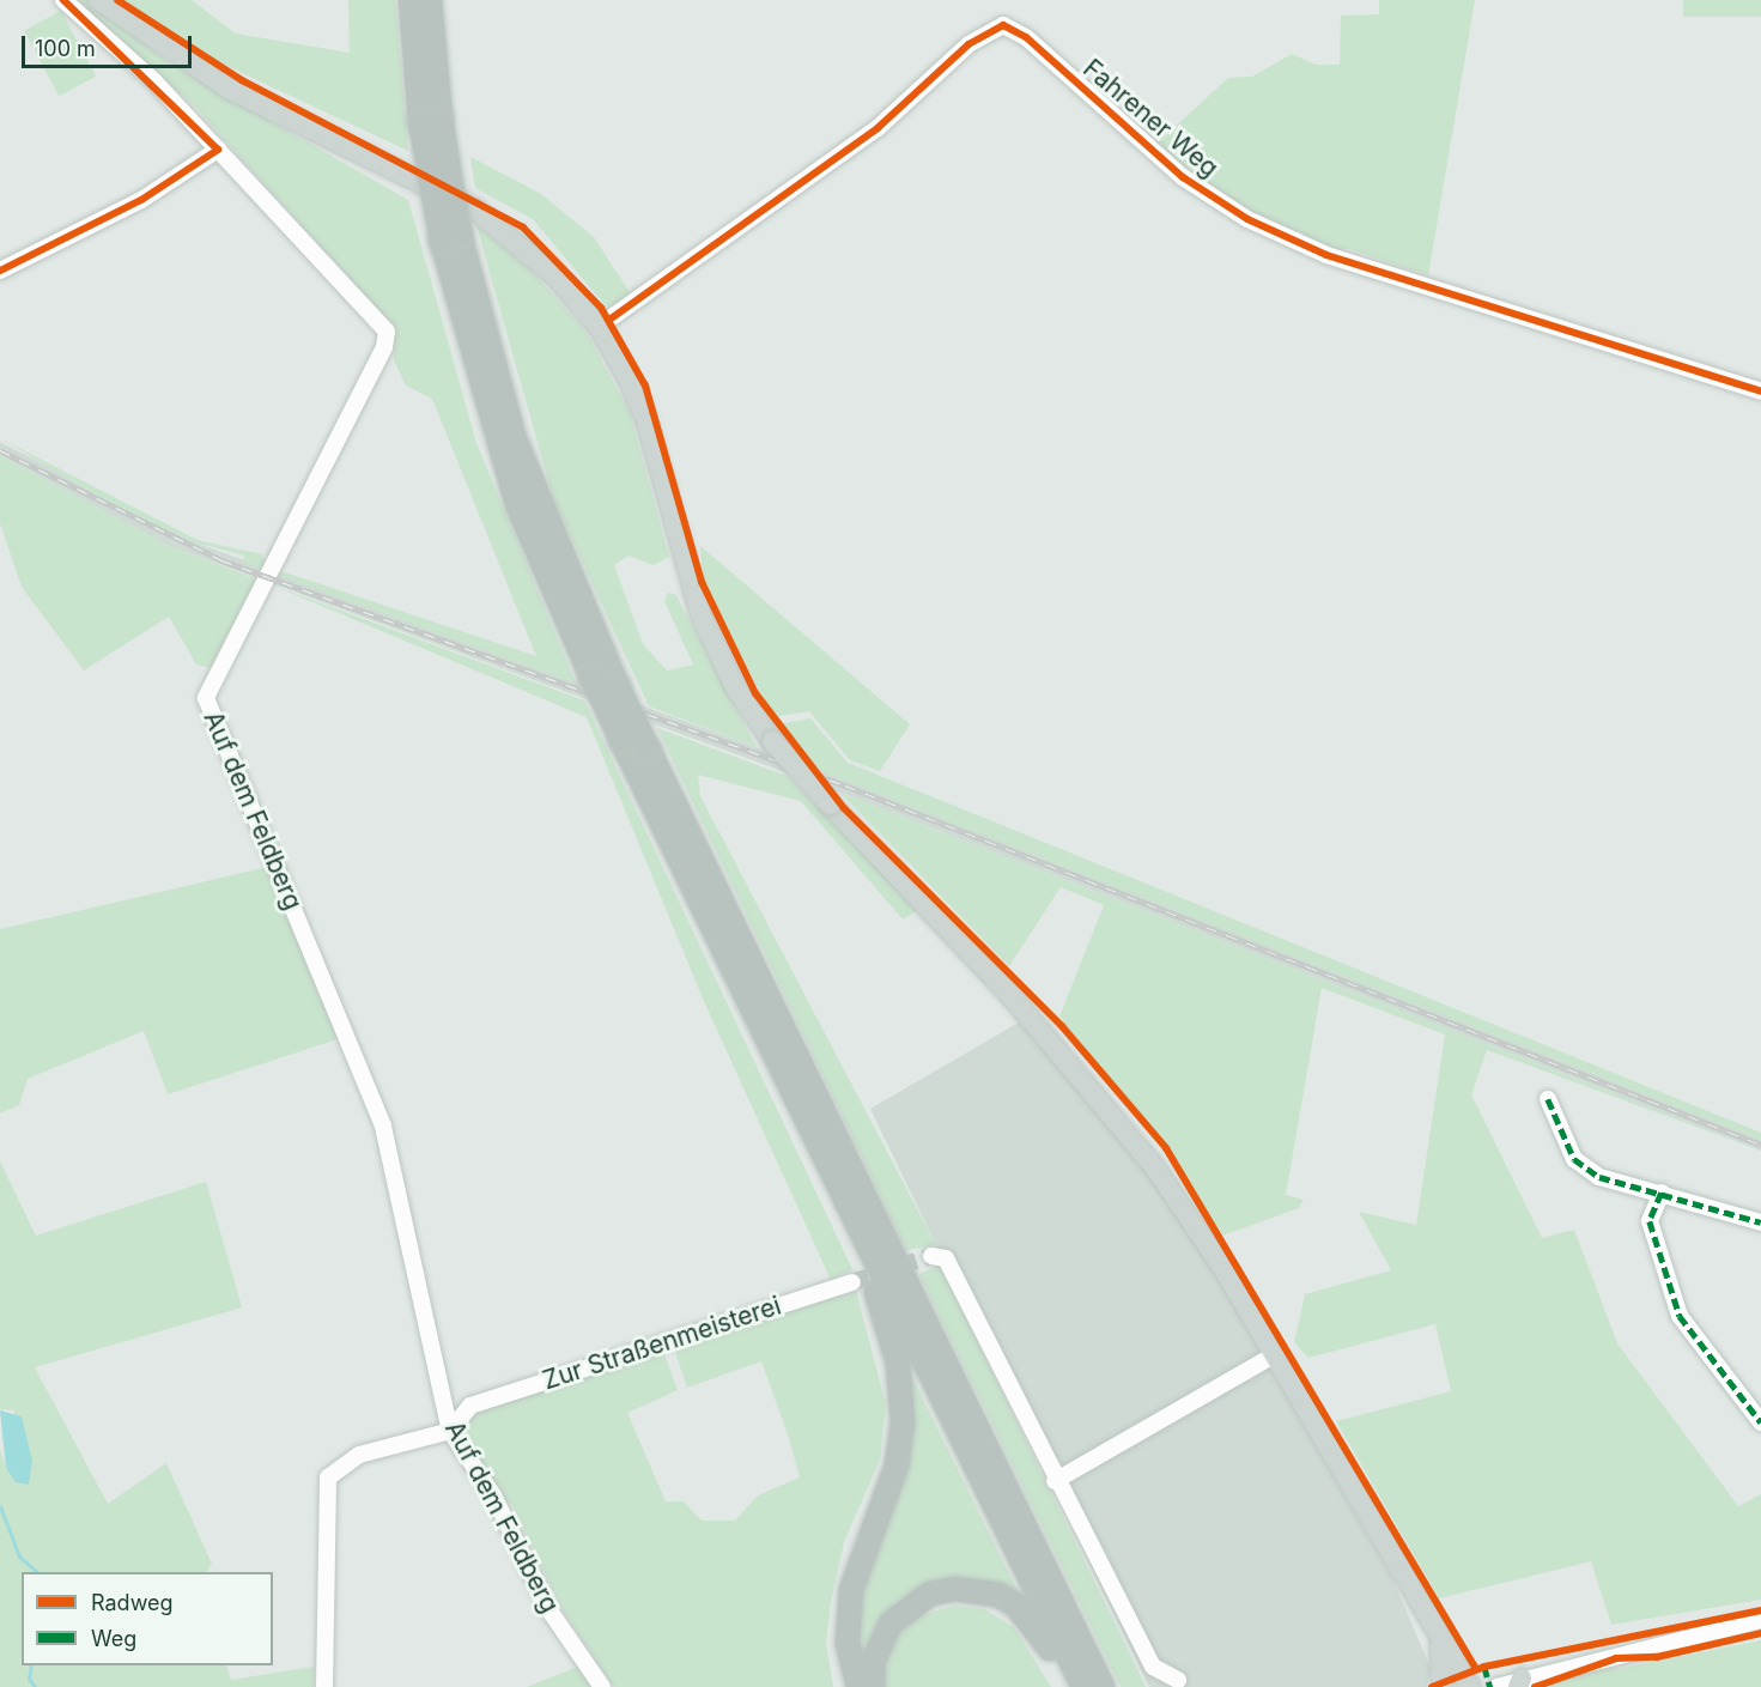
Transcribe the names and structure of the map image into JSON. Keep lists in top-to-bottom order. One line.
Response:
{"streets":{"street":["Fahrener Weg","Auf dem Feldberg","Zur Straßenmeisterei"]},"legend":["Radweg","Weg"],"scale_bar":"100 m"}
